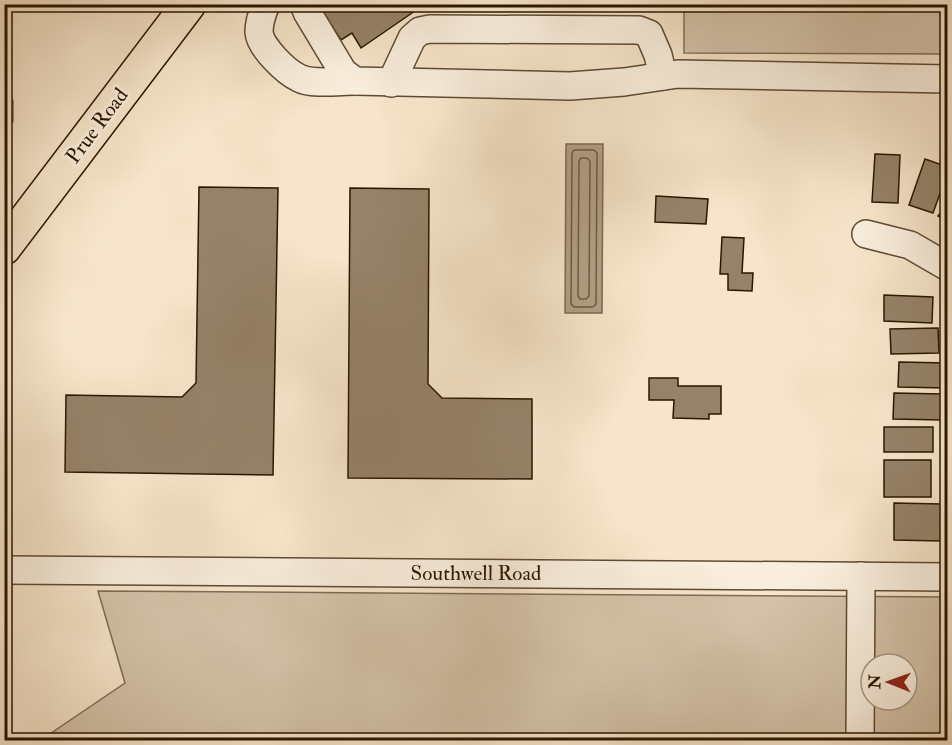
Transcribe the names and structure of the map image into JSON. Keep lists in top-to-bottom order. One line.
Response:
{"streets":{"main road":["Prue Road"],"street":["Southwell Road"]},"north":"left"}
